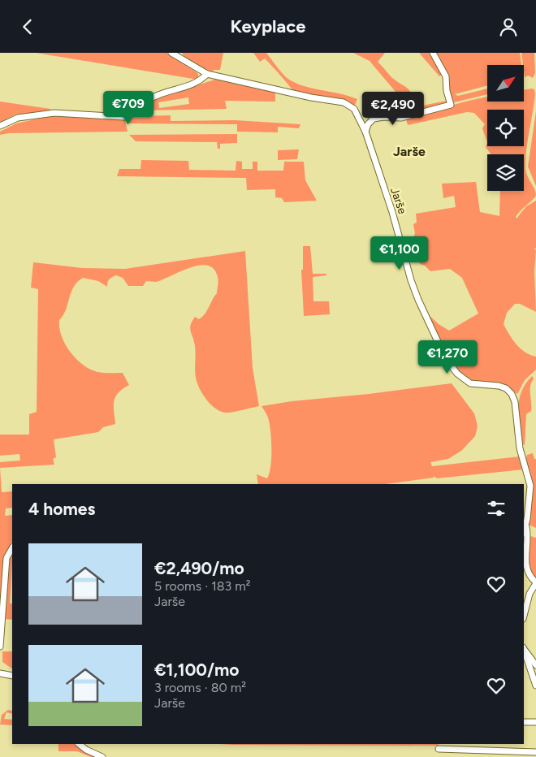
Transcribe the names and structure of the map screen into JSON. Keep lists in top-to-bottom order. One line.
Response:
{"streets":{"street":["Jarše"]},"districts":["Jarše"],"north":"top right","page":{"header":"Keyplace","price":["€709","€2,490","€1,100","€1,270"],"heading":"4 homes","list":[{"name":"€2,490/mo","note":"5 rooms · 183 m² · Jarše"},{"name":"€1,100/mo","note":"3 rooms · 80 m² · Jarše"}]}}
